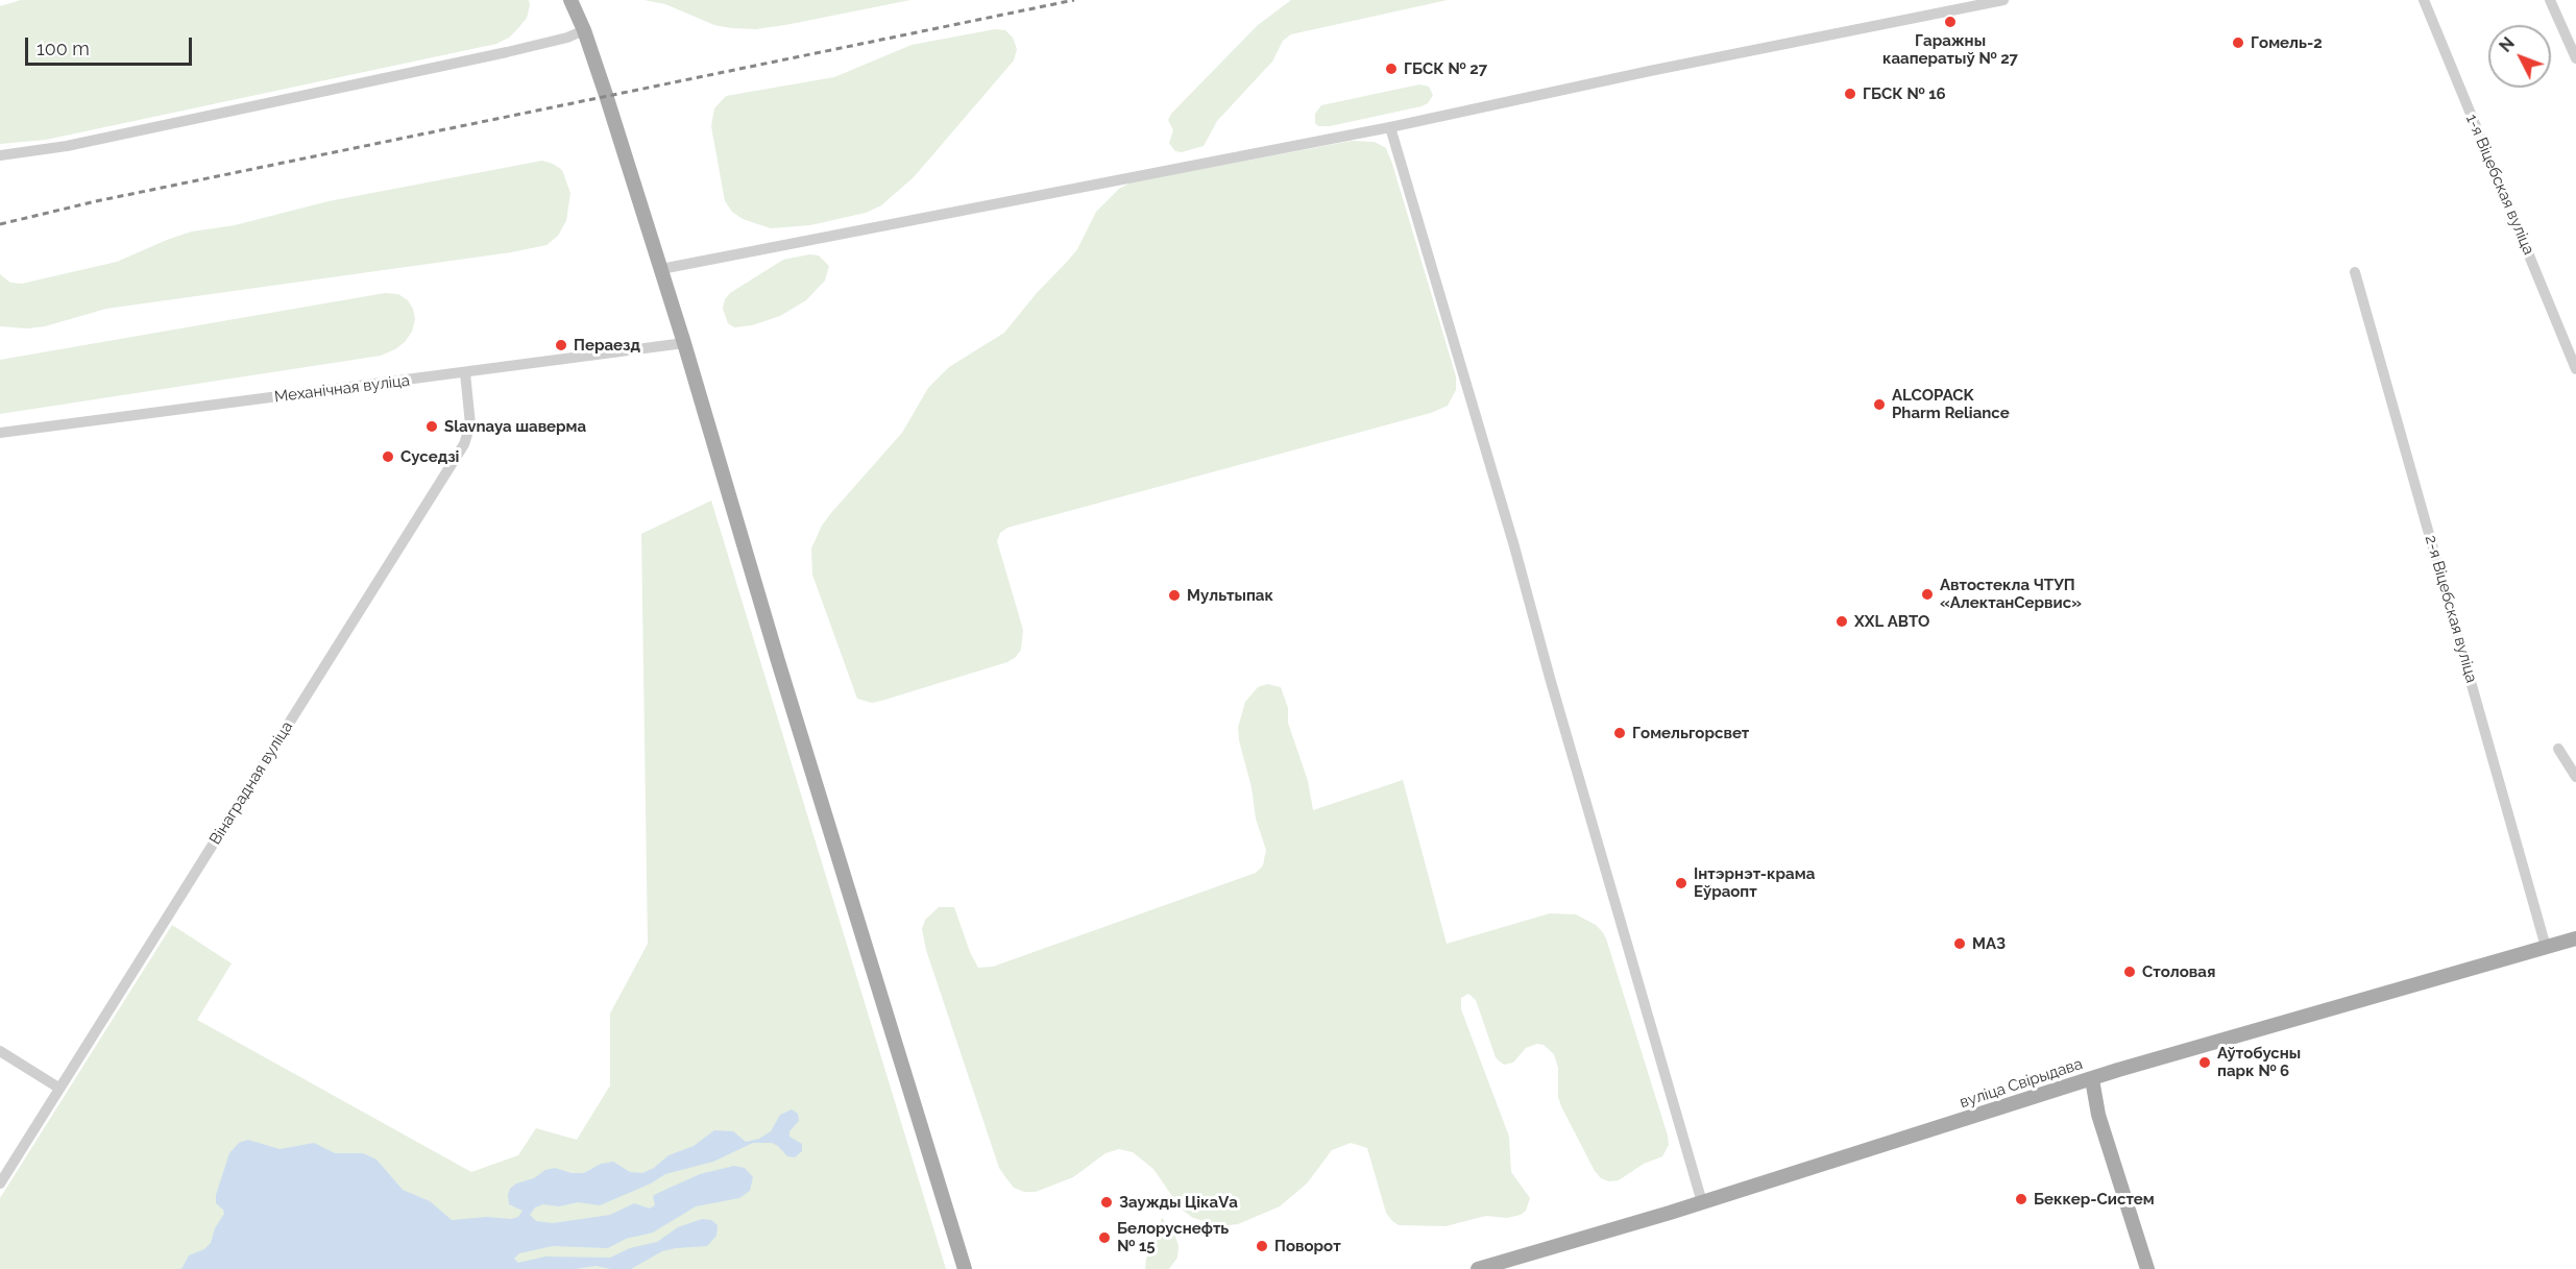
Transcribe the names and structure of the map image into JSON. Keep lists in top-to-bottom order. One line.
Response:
{"streets":{"main road":["вуліца Свірыдава"],"street":["1-я Віцебская вуліца","Механічная вуліца","2-я Віцебская вуліца","Вінаградная вуліца"]},"crossings":[["Механічная вуліца","Вінаградная вуліца"],["2-я Віцебская вуліца","вуліца Свірыдава"]],"places":["Гаражны кааператыў № 27","Гомель-2","ГБСК № 27","ГБСК № 16","Пераезд","ALCOPACK Pharm Reliance","Slavnaya шаверма","Суседзі","Автостекла ЧТУП «АлектанСервис»","Мультыпак","XXL АВТО","Гомельгорсвет","Інтэрнэт-крама Еўраопт","МАЗ","Столовая","Аўтобусны парк № 6","Беккер-Систем","Заужды ЦікаVа","Белоруснефть № 15","Поворот"],"scale_bar":"100 m","north":"top left"}
